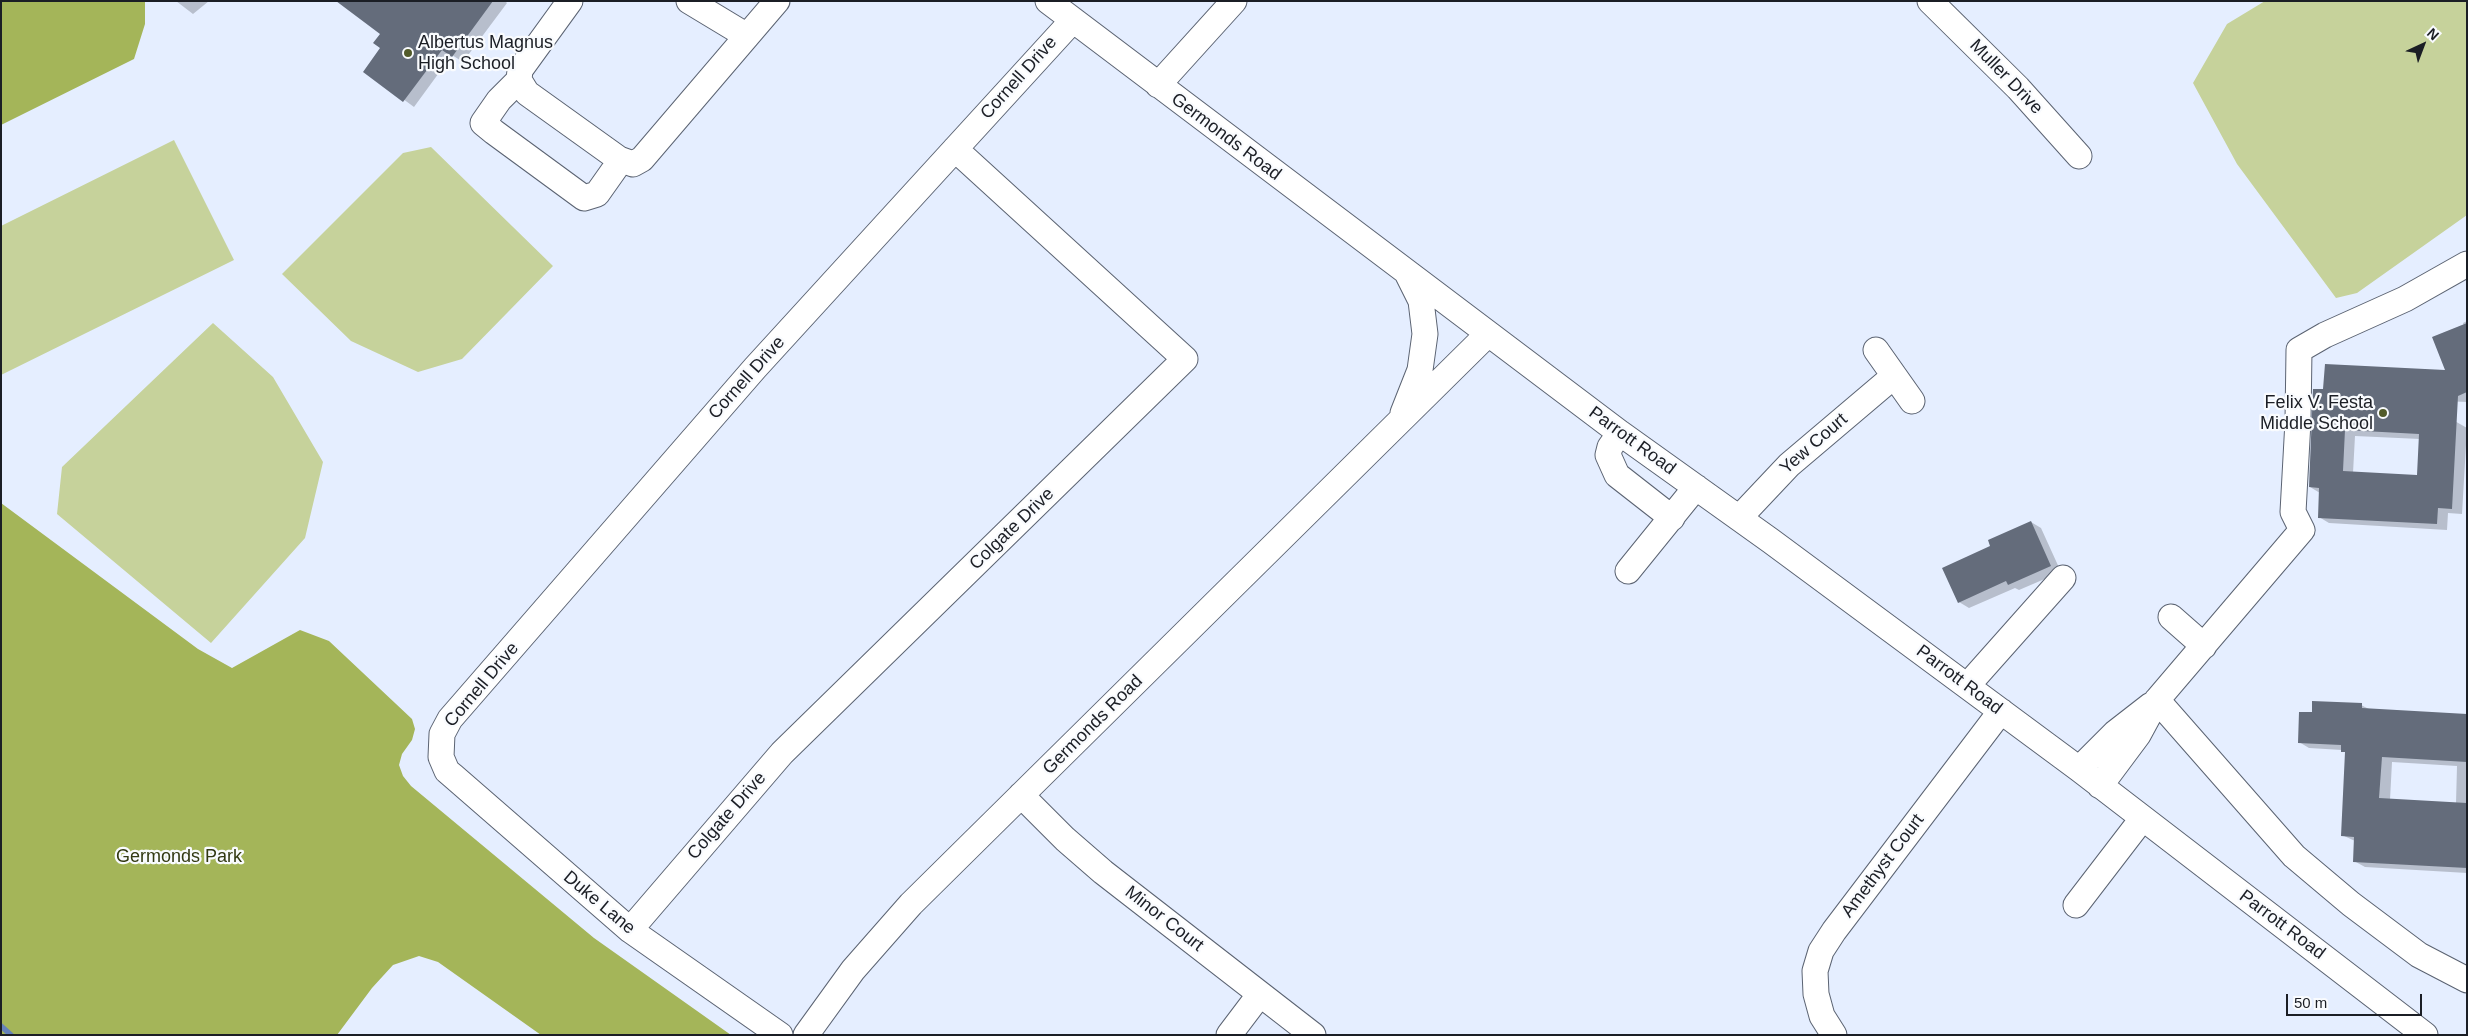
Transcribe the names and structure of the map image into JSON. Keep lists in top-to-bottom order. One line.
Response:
{"streets":{"street":["Muller Drive","Cornell Drive","Germonds Road","Parrott Road","Yew Court","Colgate Drive","Amethyst Court","Duke Lane","Minor Court"]},"crossings":[["Cornell Drive","Germonds Road"],["Cornell Drive","Colgate Drive"],["Cornell Drive","Duke Lane"],["Germonds Road","Parrott Road"],["Germonds Road","Minor Court"],["Parrott Road","Yew Court"],["Parrott Road","Amethyst Court"],["Colgate Drive","Duke Lane"]],"parks":["Germonds Park"],"places":["Albertus Magnus High School","Felix V. Festa Middle School"],"scale_bar":"50 m","north":"top right"}
